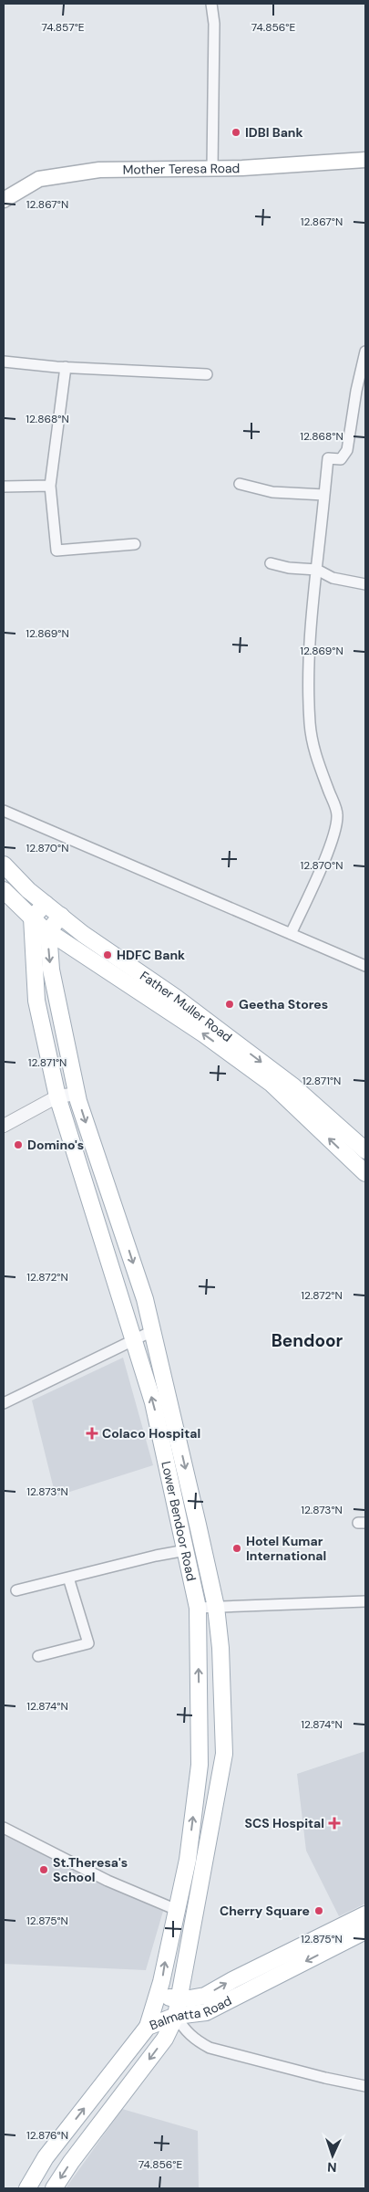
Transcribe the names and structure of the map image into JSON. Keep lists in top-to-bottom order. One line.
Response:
{"streets":{"main road":["Mother Teresa Road","Father Muller Road","Lower Bendoor Road","Balmatta Road"]},"crossings":[["Lower Bendoor Road","Balmatta Road"]],"districts":["Bendoor"],"places":{"other":["IDBI Bank","HDFC Bank","Geetha Stores","Domino's","Hotel Kumar International","St.Theresa's School","Cherry Square"],"health":["Colaco Hospital","SCS Hospital"]},"north":"bottom","coordinates":["74.857°E","74.856°E","12.867°N","12.868°N","12.869°N","12.870°N","12.871°N","12.872°N","12.873°N","12.874°N","12.875°N","12.876°N"]}
